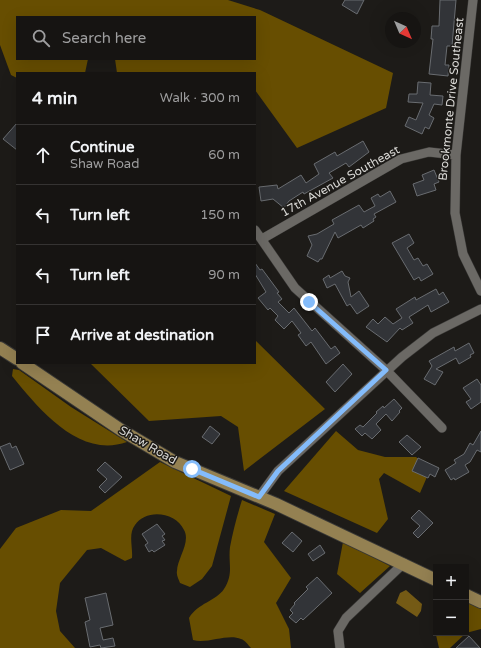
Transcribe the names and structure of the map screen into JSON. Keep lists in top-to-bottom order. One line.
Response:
{"streets":{"main road":["Shaw Road"],"street":["Brookmonte Drive Southeast","17th Avenue Southeast"]},"crossings":[["Brookmonte Drive Southeast","17th Avenue Southeast"]],"north":"bottom right","page":{"search":"Search here","heading":["4 min","Walk · 300 m"],"list":[["Continue","Shaw Road","60 m"],["Turn left","150 m"],["Turn left","90 m"],"Arrive at destination"],"map_buttons":["+","−"]}}
